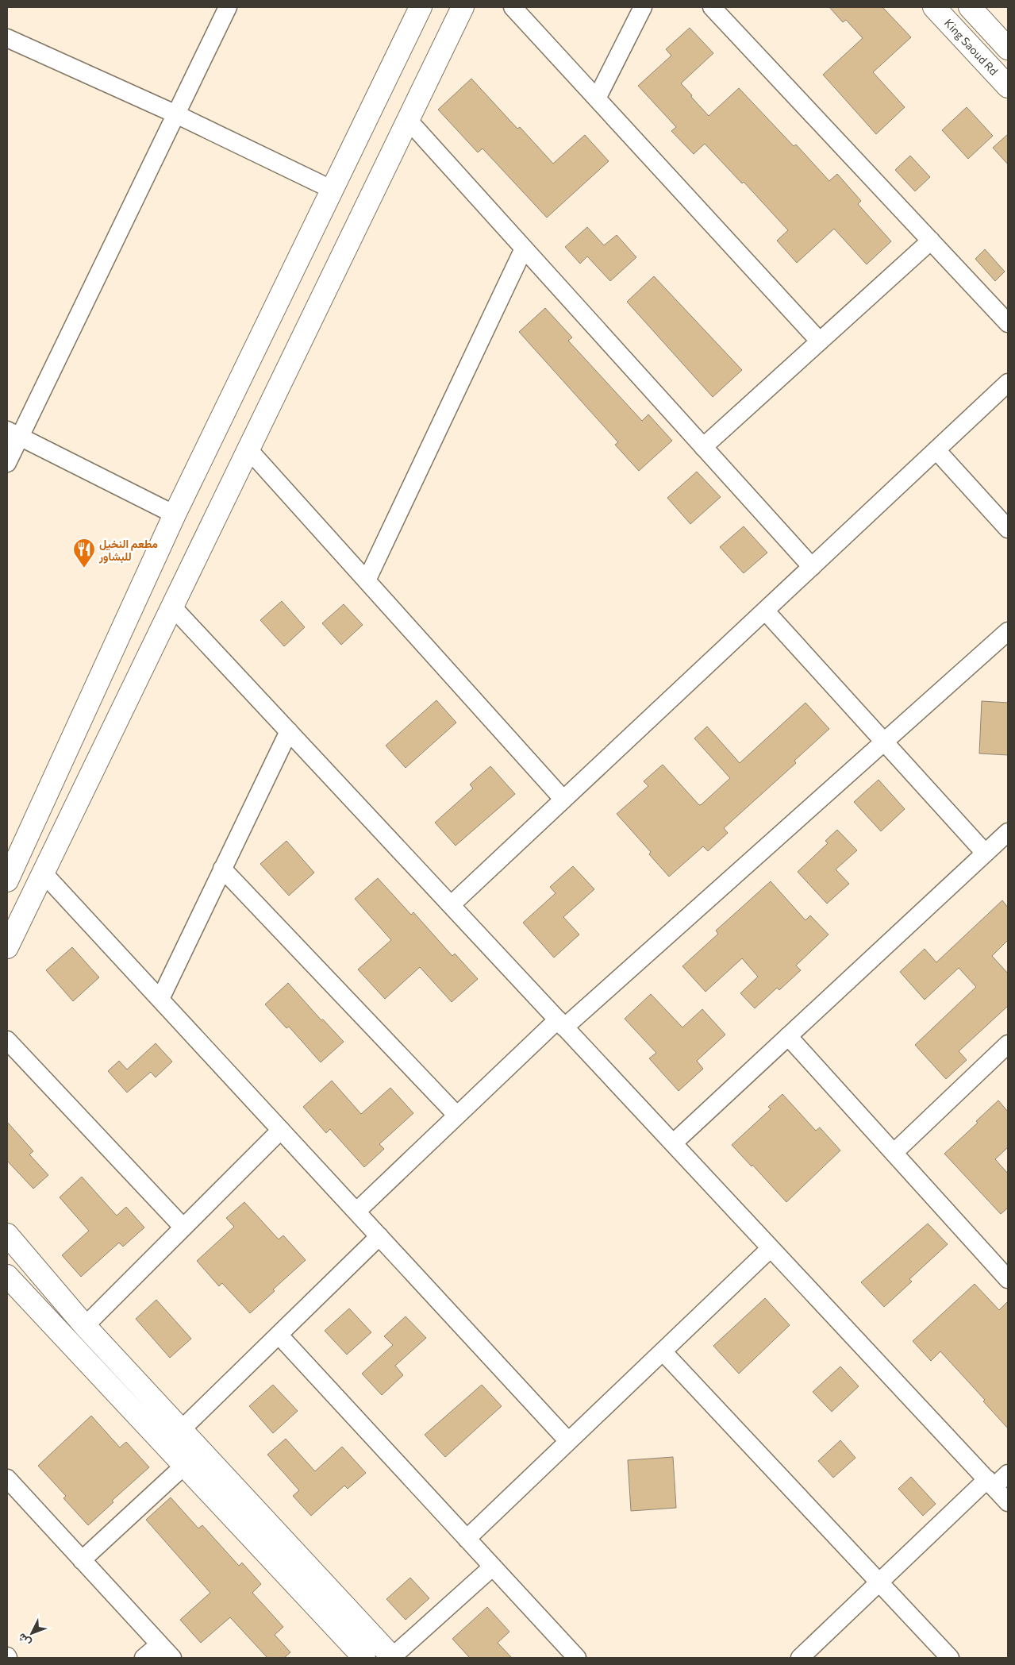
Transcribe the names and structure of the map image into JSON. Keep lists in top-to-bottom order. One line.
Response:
{"streets":{"street":["King Saoud Rd"]},"places":{"restaurant":["مطعم النخيل للبشاور"]},"north":"bottom left"}
